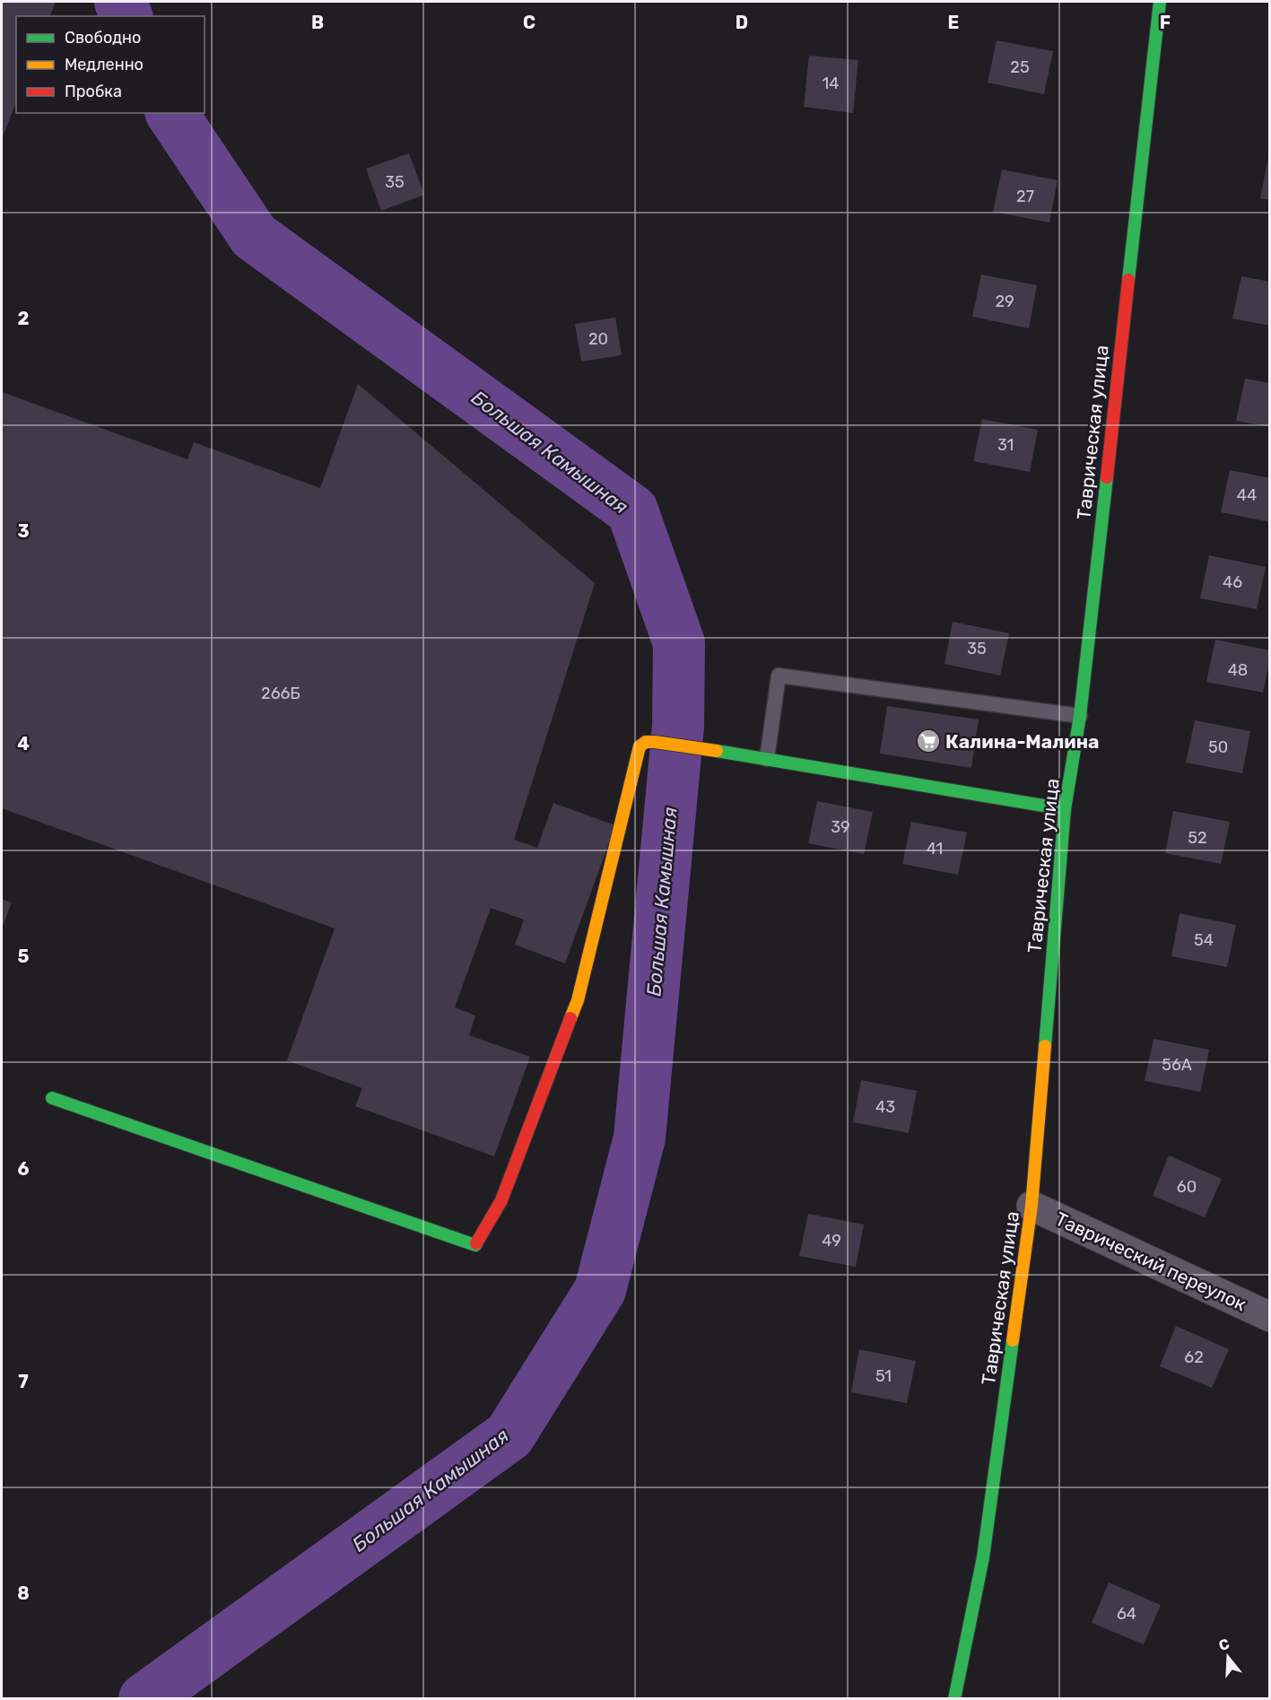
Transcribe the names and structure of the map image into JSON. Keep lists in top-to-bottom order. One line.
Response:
{"streets":{"main road":["Таврическая улица"],"street":["Таврический переулок"]},"crossings":[["Таврическая улица","Таврический переулок"]],"water":["Большая Камышная"],"places":{"supermarket":["Калина-Малина"]},"house_numbers":["25","14","35","27","29","20","31","44","46","35","48","266Б","50","39","52","41","54","56А","43","60","49","62","51","64"],"legend":["Свободно","Медленно","Пробка"],"north":"top","grid":{"columns":["B","C","D","E","F"],"rows":["2","3","4","5","6","7","8"]}}
